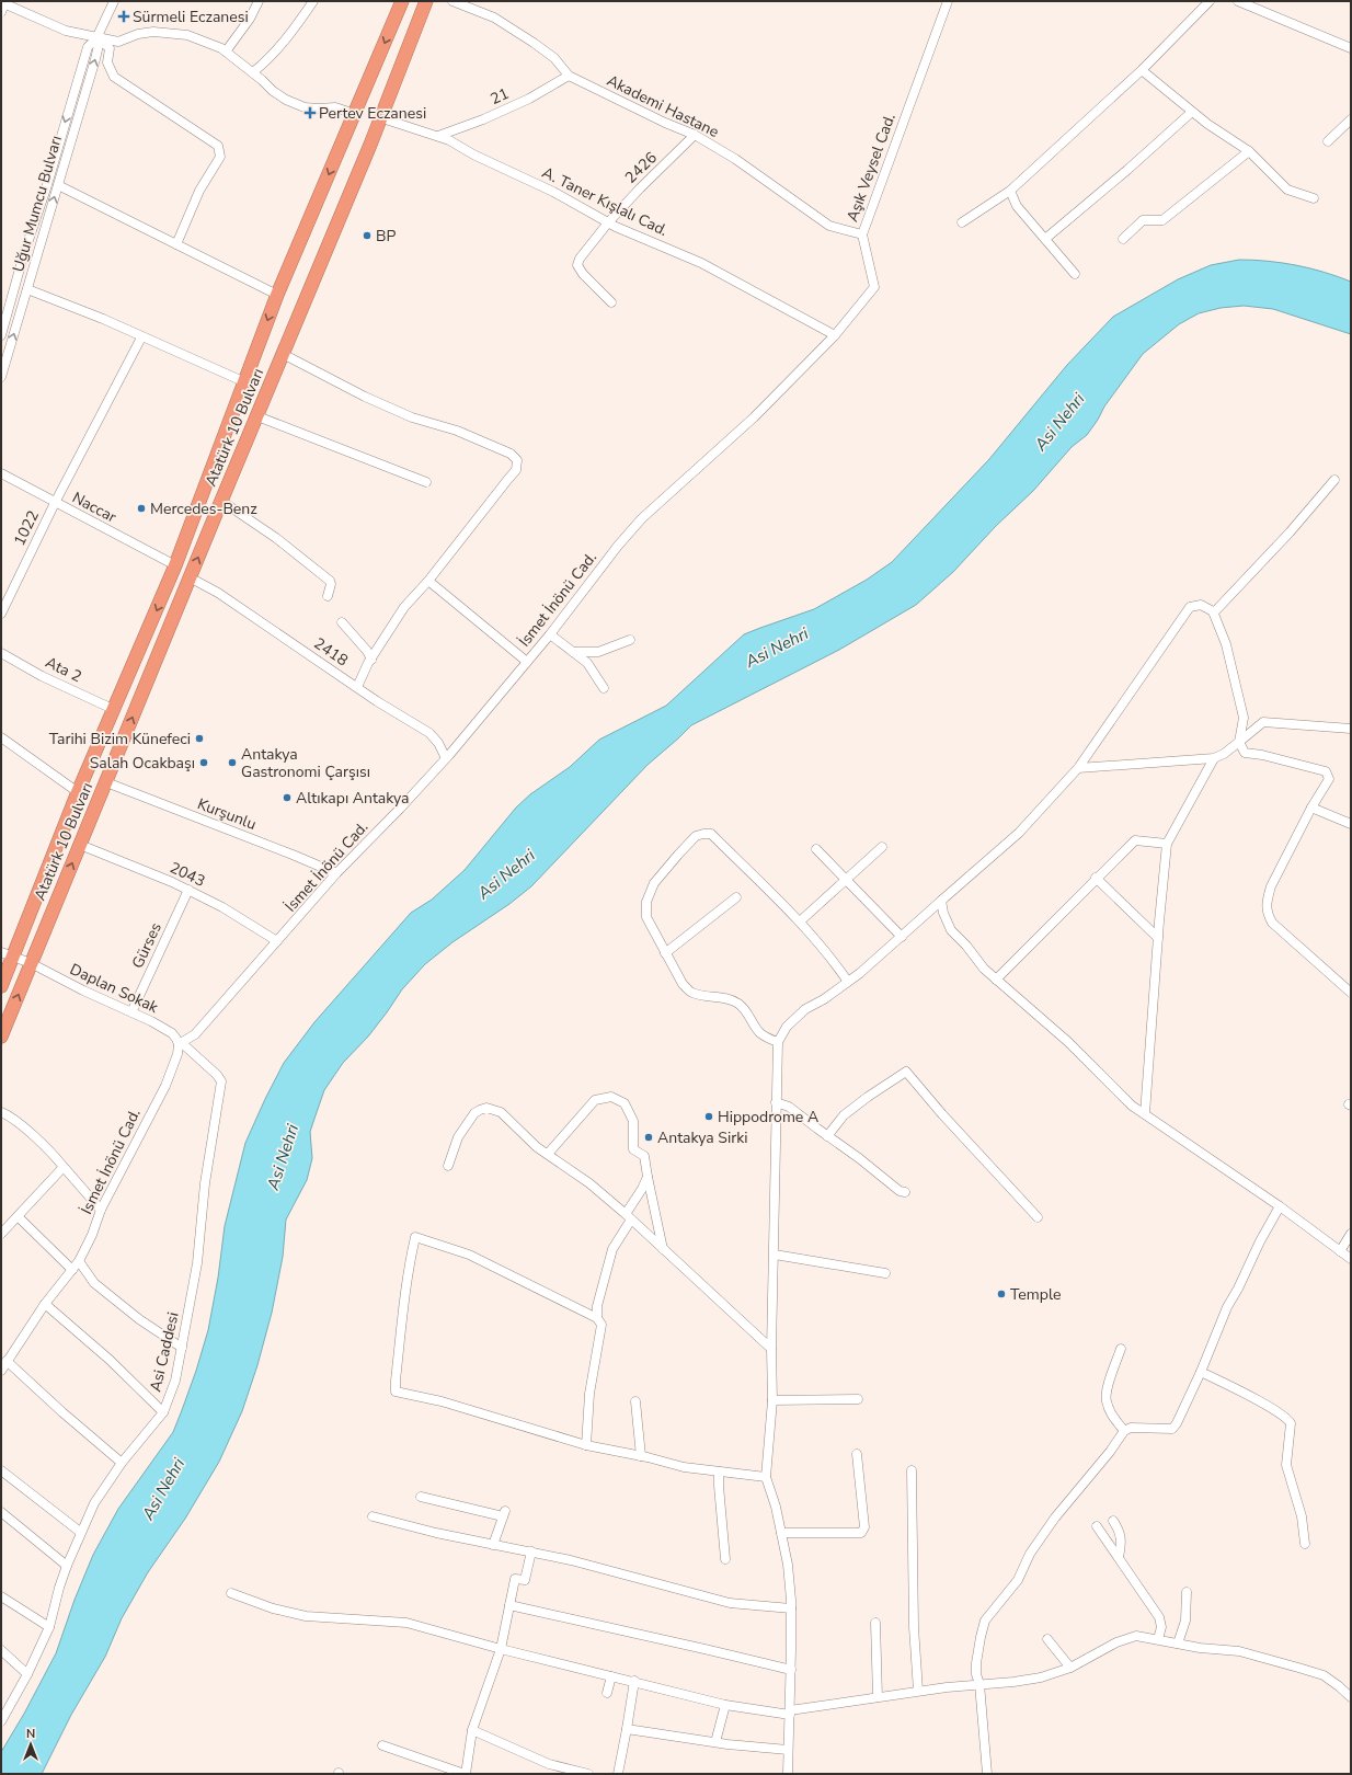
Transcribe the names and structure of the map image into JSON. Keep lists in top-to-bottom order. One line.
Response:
{"streets":{"highway":["Atatürk 10 Bulvarı"],"street":["21","Akademi Hastane","2426","Aşık Veysel Cad.","A. Taner Kışlalı Cad.","Uğur Mumcu Bulvarı","Naccar","1022","İsmet İnönü Cad.","2418","Ata 2","Kurşunlu","2043","Gürses","Daplan Sokak","Asi Caddesi"]},"crossings":[["21","Akademi Hastane"],["21","A. Taner Kışlalı Cad."],["Akademi Hastane","2426"],["Akademi Hastane","Aşık Veysel Cad."],["2426","A. Taner Kışlalı Cad."],["Aşık Veysel Cad.","A. Taner Kışlalı Cad."],["Aşık Veysel Cad.","İsmet İnönü Cad."],["A. Taner Kışlalı Cad.","Atatürk 10 Bulvarı"],["A. Taner Kışlalı Cad.","İsmet İnönü Cad."],["Atatürk 10 Bulvarı","Naccar"],["Atatürk 10 Bulvarı","2418"],["Atatürk 10 Bulvarı","Ata 2"],["Atatürk 10 Bulvarı","Kurşunlu"],["Atatürk 10 Bulvarı","2043"],["Atatürk 10 Bulvarı","Daplan Sokak"],["Naccar","1022"],["İsmet İnönü Cad.","2418"],["İsmet İnönü Cad.","Kurşunlu"],["İsmet İnönü Cad.","2043"],["İsmet İnönü Cad.","Daplan Sokak"],["İsmet İnönü Cad.","Asi Caddesi"],["2043","Gürses"],["Gürses","Daplan Sokak"],["Daplan Sokak","Asi Caddesi"]],"water":["Asi Nehri"],"places":{"health":["Sürmeli Eczanesi","Pertev Eczanesi"],"other":["BP","Mercedes-Benz","Tarihi Bizim Künefeci","Salah Ocakbaşı","Antakya Gastronomi Çarşısı","Altıkapı Antakya","Hippodrome A","Antakya Sirki","Temple"]},"north":"top"}
